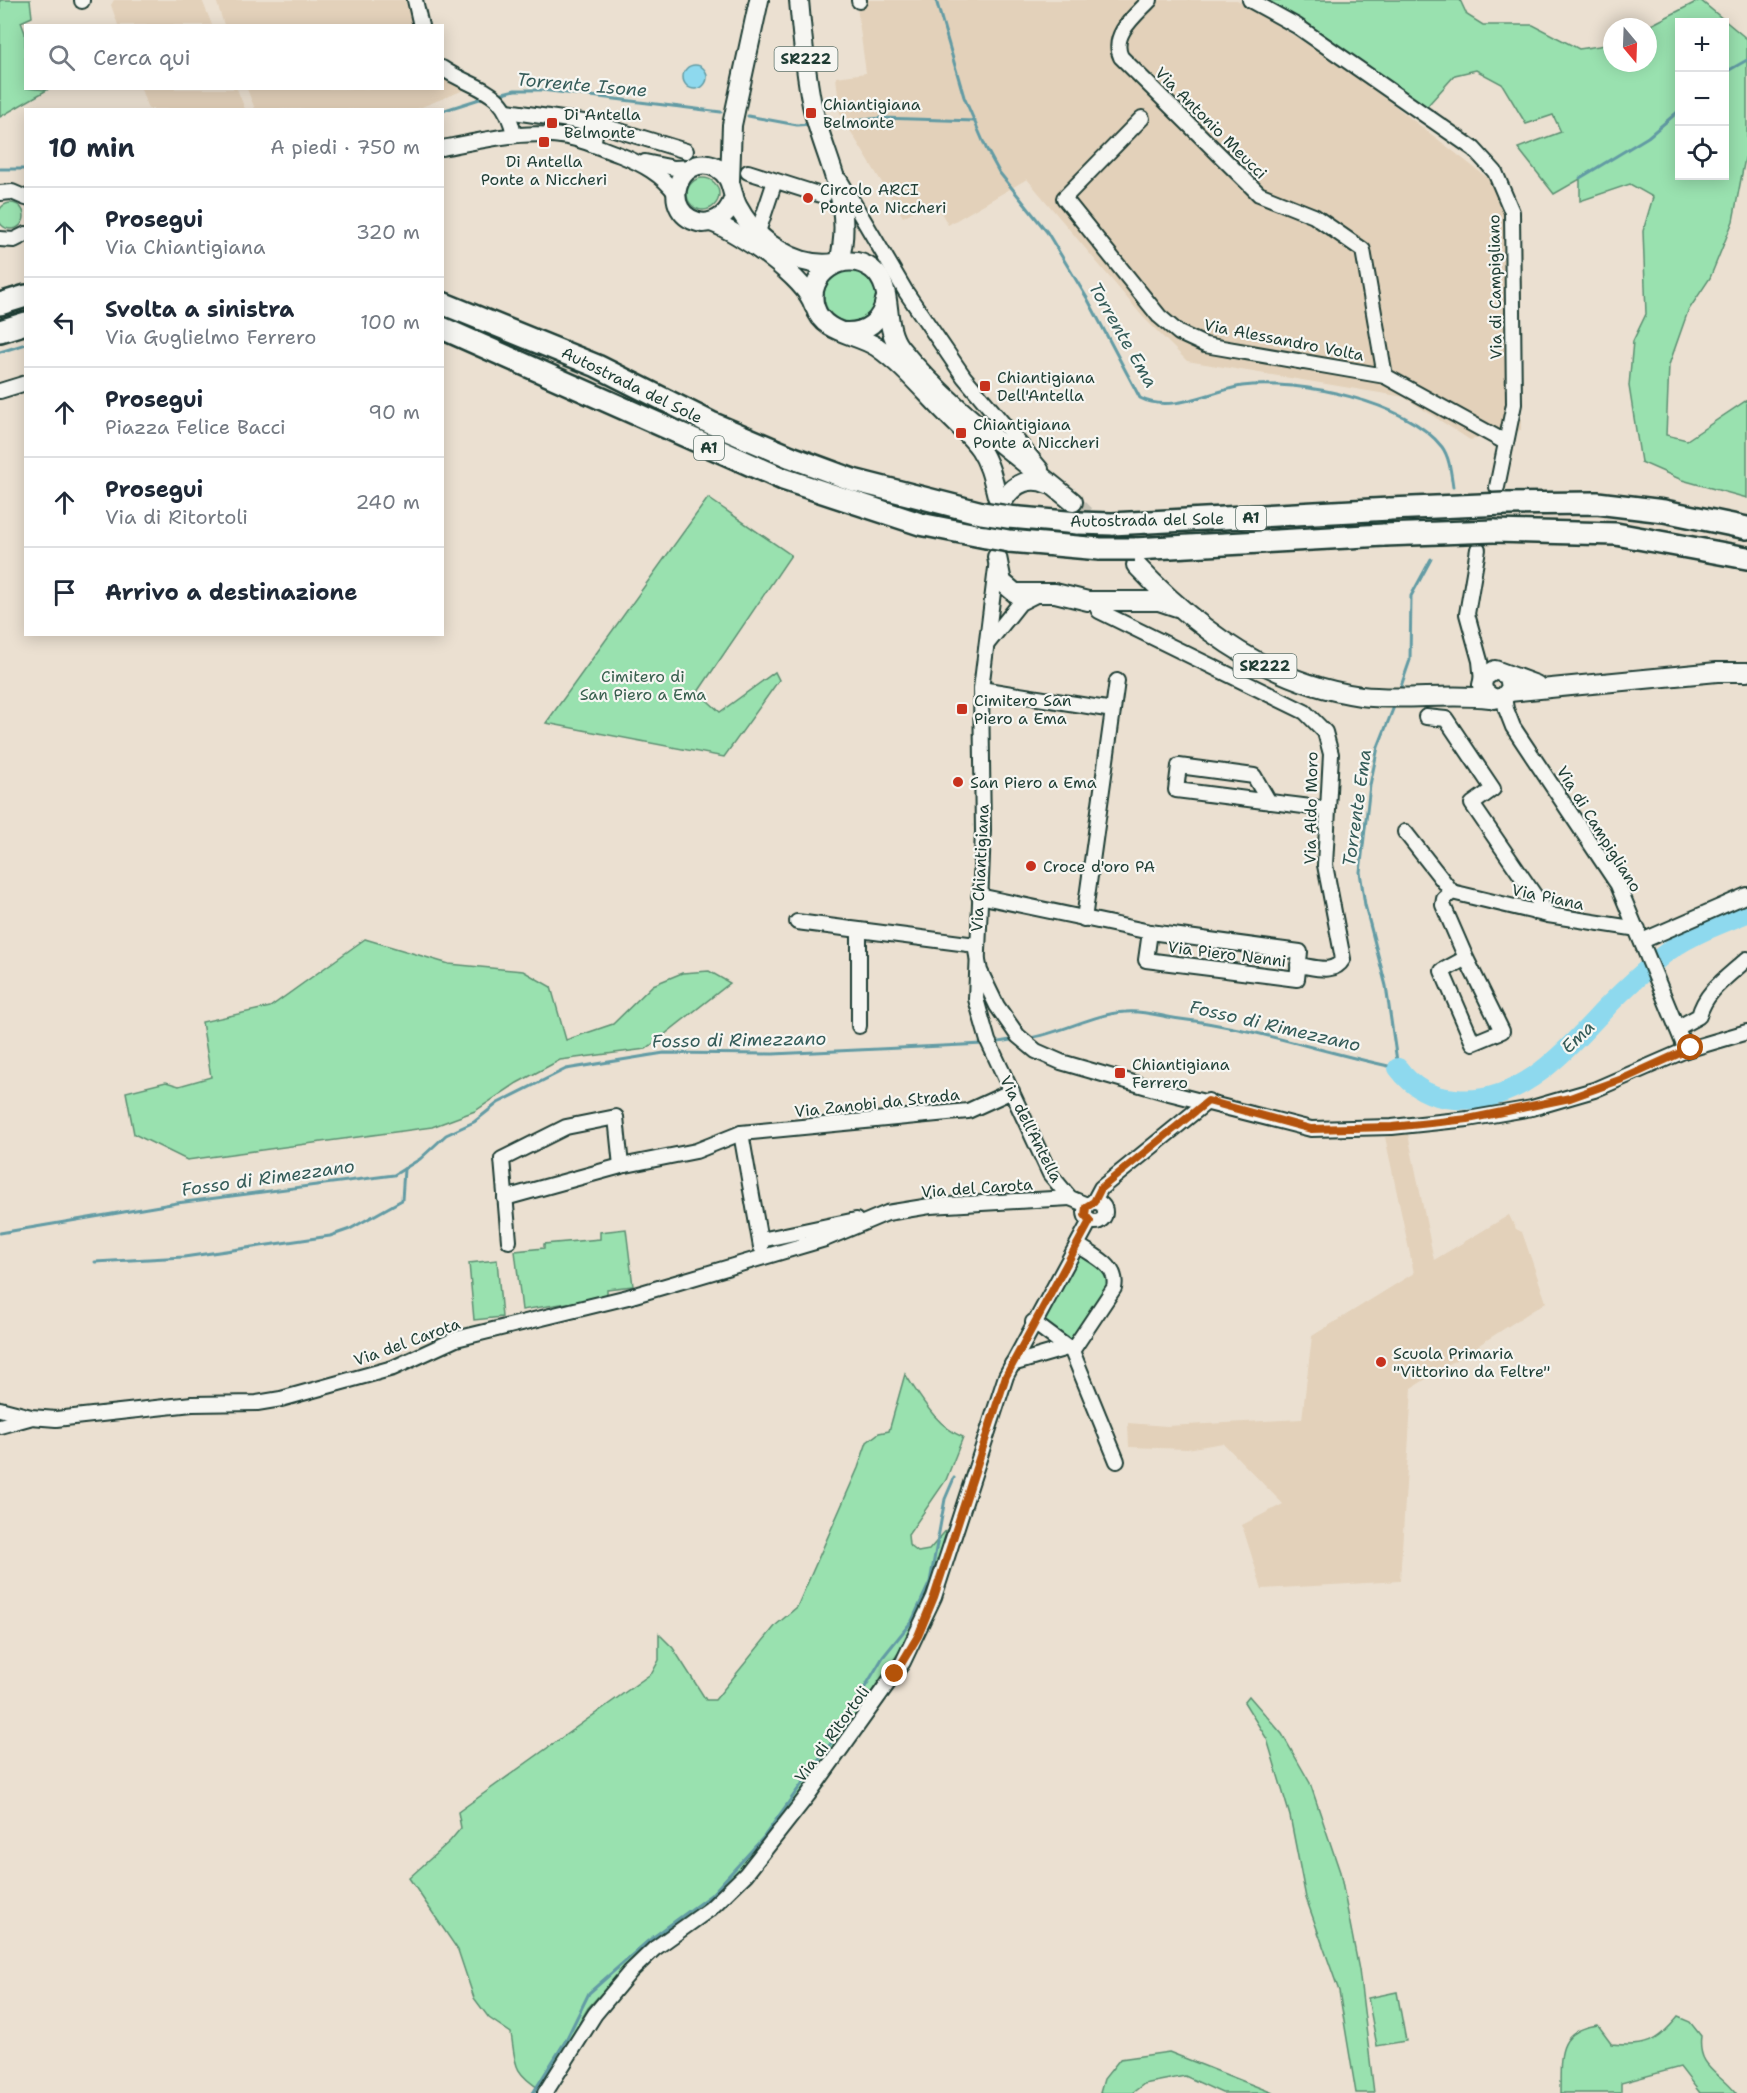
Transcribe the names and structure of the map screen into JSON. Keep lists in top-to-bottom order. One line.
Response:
{"streets":{"highway":["Autostrada del Sole","A1"],"main road":["SR222"],"street":["Via Antonio Meucci","Via di Campigliano","Via Alessandro Volta","Via Aldo Moro","Via Chiantigiana","Via Piana","Via Piero Nenni","Via Zanobi da Strada","Via dell'Antella","Via del Carota","Via di Ritortoli"]},"crossings":[["SR222","Via di Campigliano"],["SR222","Autostrada del Sole"],["SR222","Via Aldo Moro"],["SR222","Via Chiantigiana"],["Via Antonio Meucci","Via Alessandro Volta"],["Via di Campigliano","Autostrada del Sole"],["Via di Campigliano","Via Chiantigiana"],["Via di Campigliano","Via Piana"],["Autostrada del Sole","Via Chiantigiana"],["Via Aldo Moro","Via Piero Nenni"],["Via Chiantigiana","Via Piero Nenni"],["Via Chiantigiana","Via dell'Antella"],["Via Zanobi da Strada","Via dell'Antella"],["Via dell'Antella","Via del Carota"],["Via dell'Antella","Via di Ritortoli"]],"water":["Torrente Isone","Torrente Ema","Fosso di Rimezzano","Ema"],"parks":["Cimitero di San Piero a Ema"],"places":{"transit":["Chiantigiana Belmonte","Di Antella Belmonte","Di Antella Ponte a Niccheri","Chiantigiana Dell'Antella","Chiantigiana Ponte a Niccheri","Cimitero San Piero a Ema","Chiantigiana Ferrero"],"other":["Circolo ARCI Ponte a Niccheri","San Piero a Ema","Croce d'oro PA","Scuola Primaria \"Vittorino da Feltre\""]},"north":"bottom","page":{"map_buttons":["+","−"],"search":"Cerca qui","heading":["10 min","A piedi · 750 m"],"list":[["Prosegui","Via Chiantigiana","320 m"],["Svolta a sinistra","Via Guglielmo Ferrero","100 m"],["Prosegui","Piazza Felice Bacci","90 m"],["Prosegui","Via di Ritortoli","240 m"],"Arrivo a destinazione"]}}
